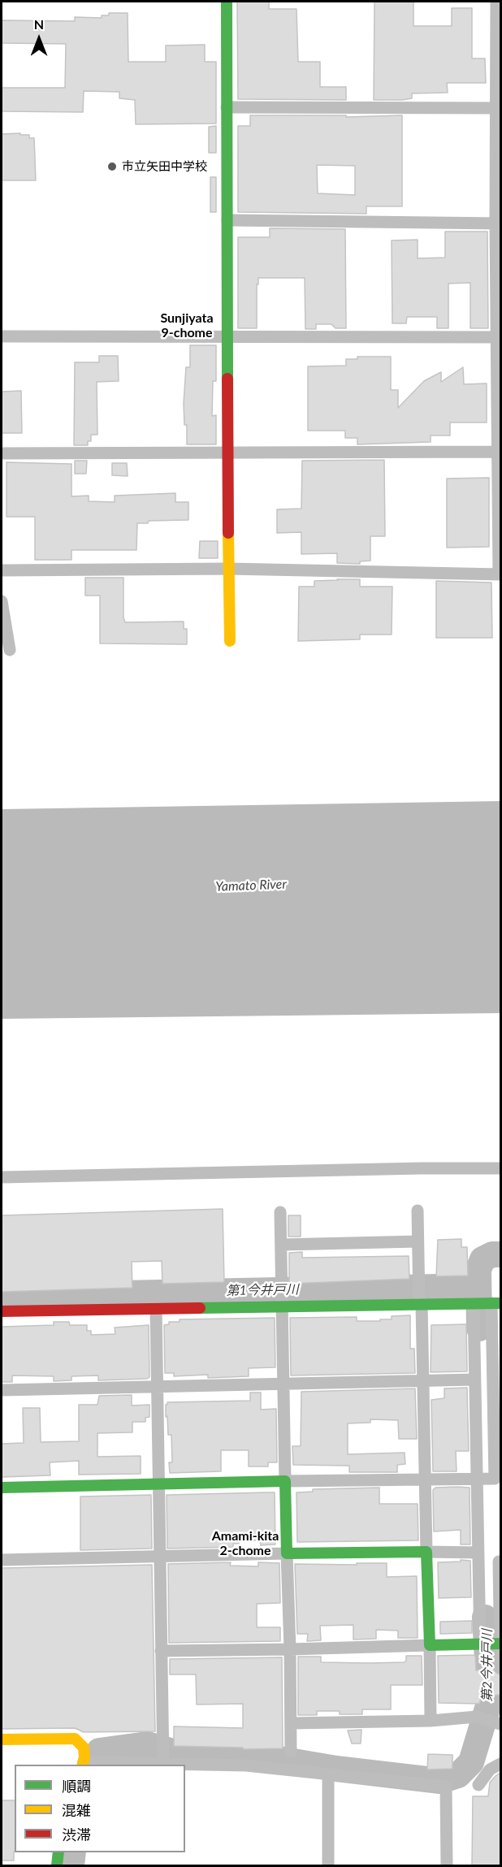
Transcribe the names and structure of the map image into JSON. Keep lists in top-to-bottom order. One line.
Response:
{"districts":["Sunjiyata 9-chome","Amami-kita 2-chome"],"water":["Yamato River","第1今井戸川","第2今井戸川"],"places":["市立矢田中学校"],"legend":["順調","混雑","渋滞"],"north":"top"}
